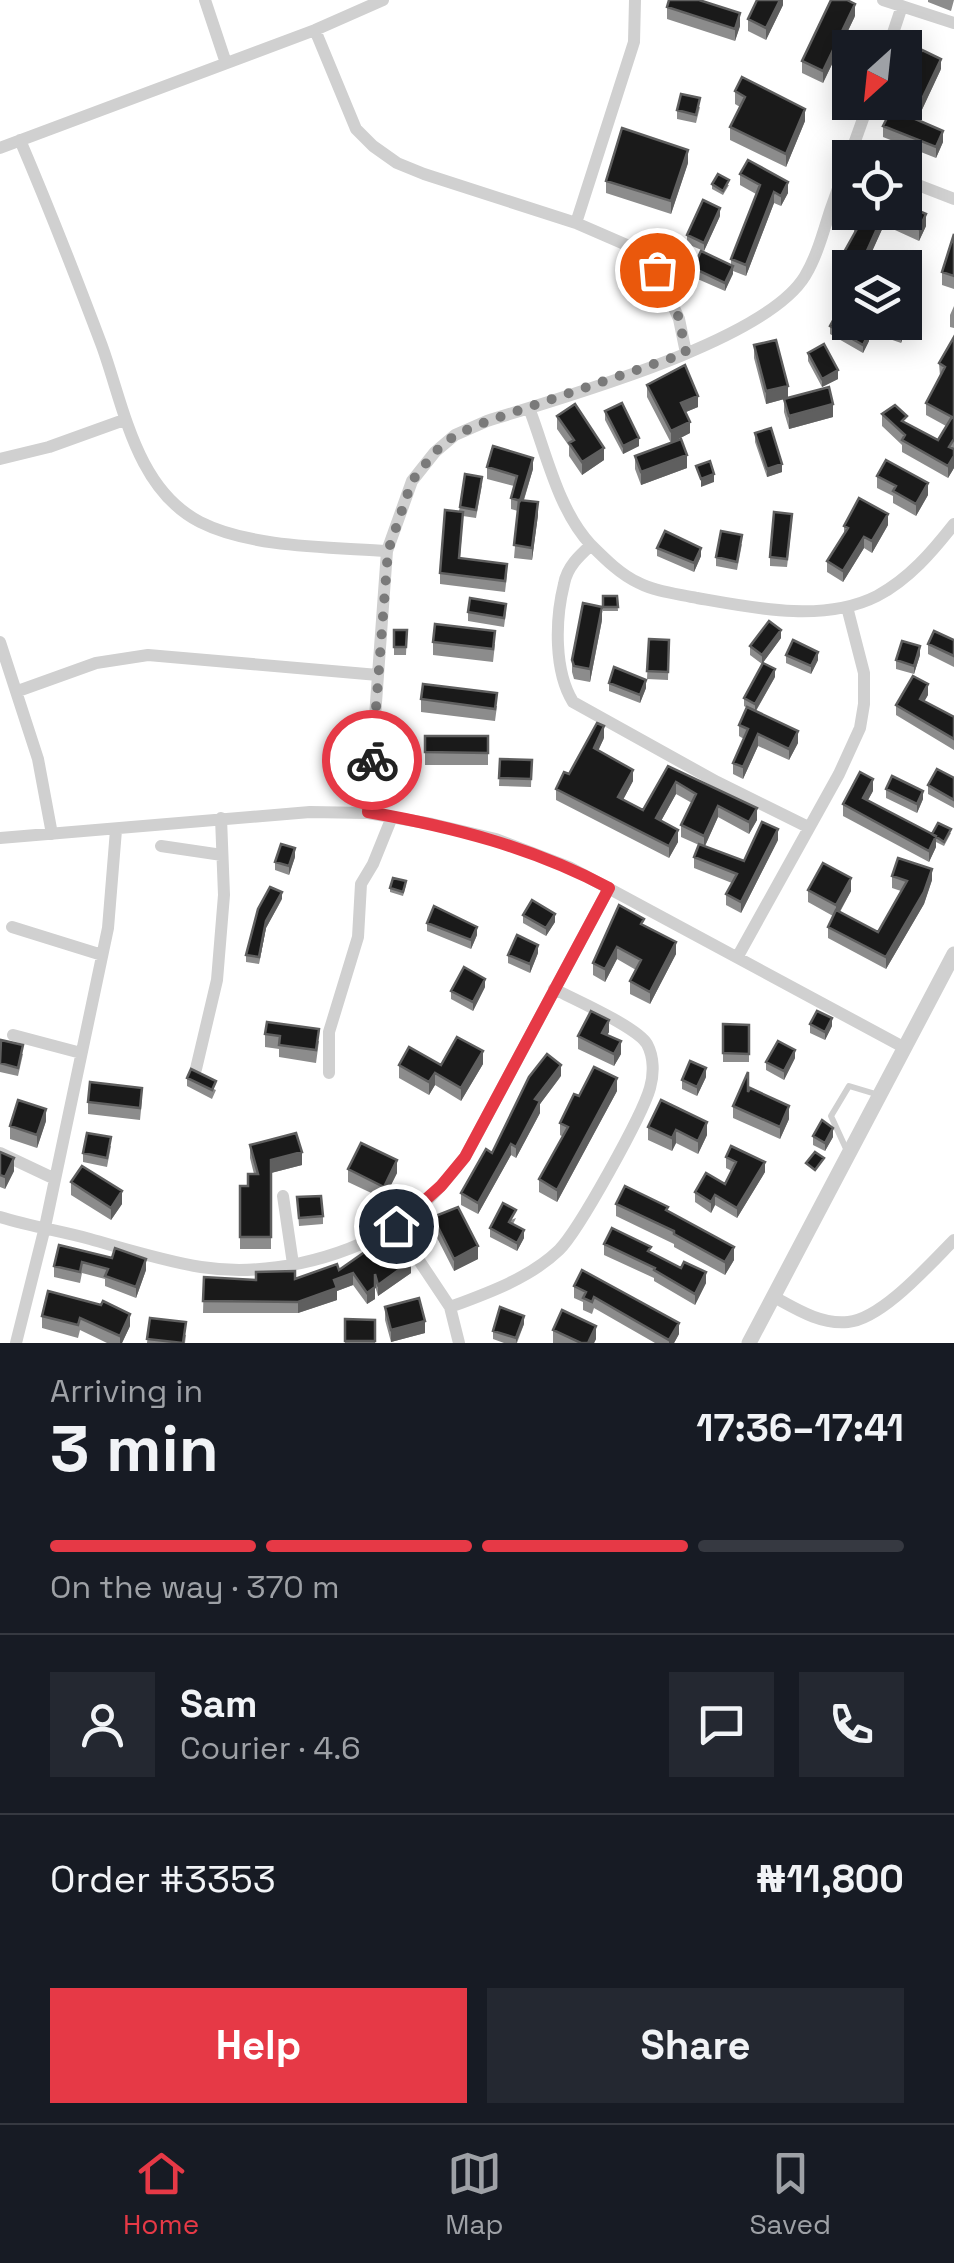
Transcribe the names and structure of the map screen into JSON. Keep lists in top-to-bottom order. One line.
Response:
{"north":"bottom left","page":{"heading":["3 min","Arriving in","17:36–17:41"],"panel":["Sam","Courier · 4.6","Order #3353","₦11,800"],"bar":"On the way · 370 m","buttons":["Help","Share"],"tabs":["Home","Map","Saved"]}}
